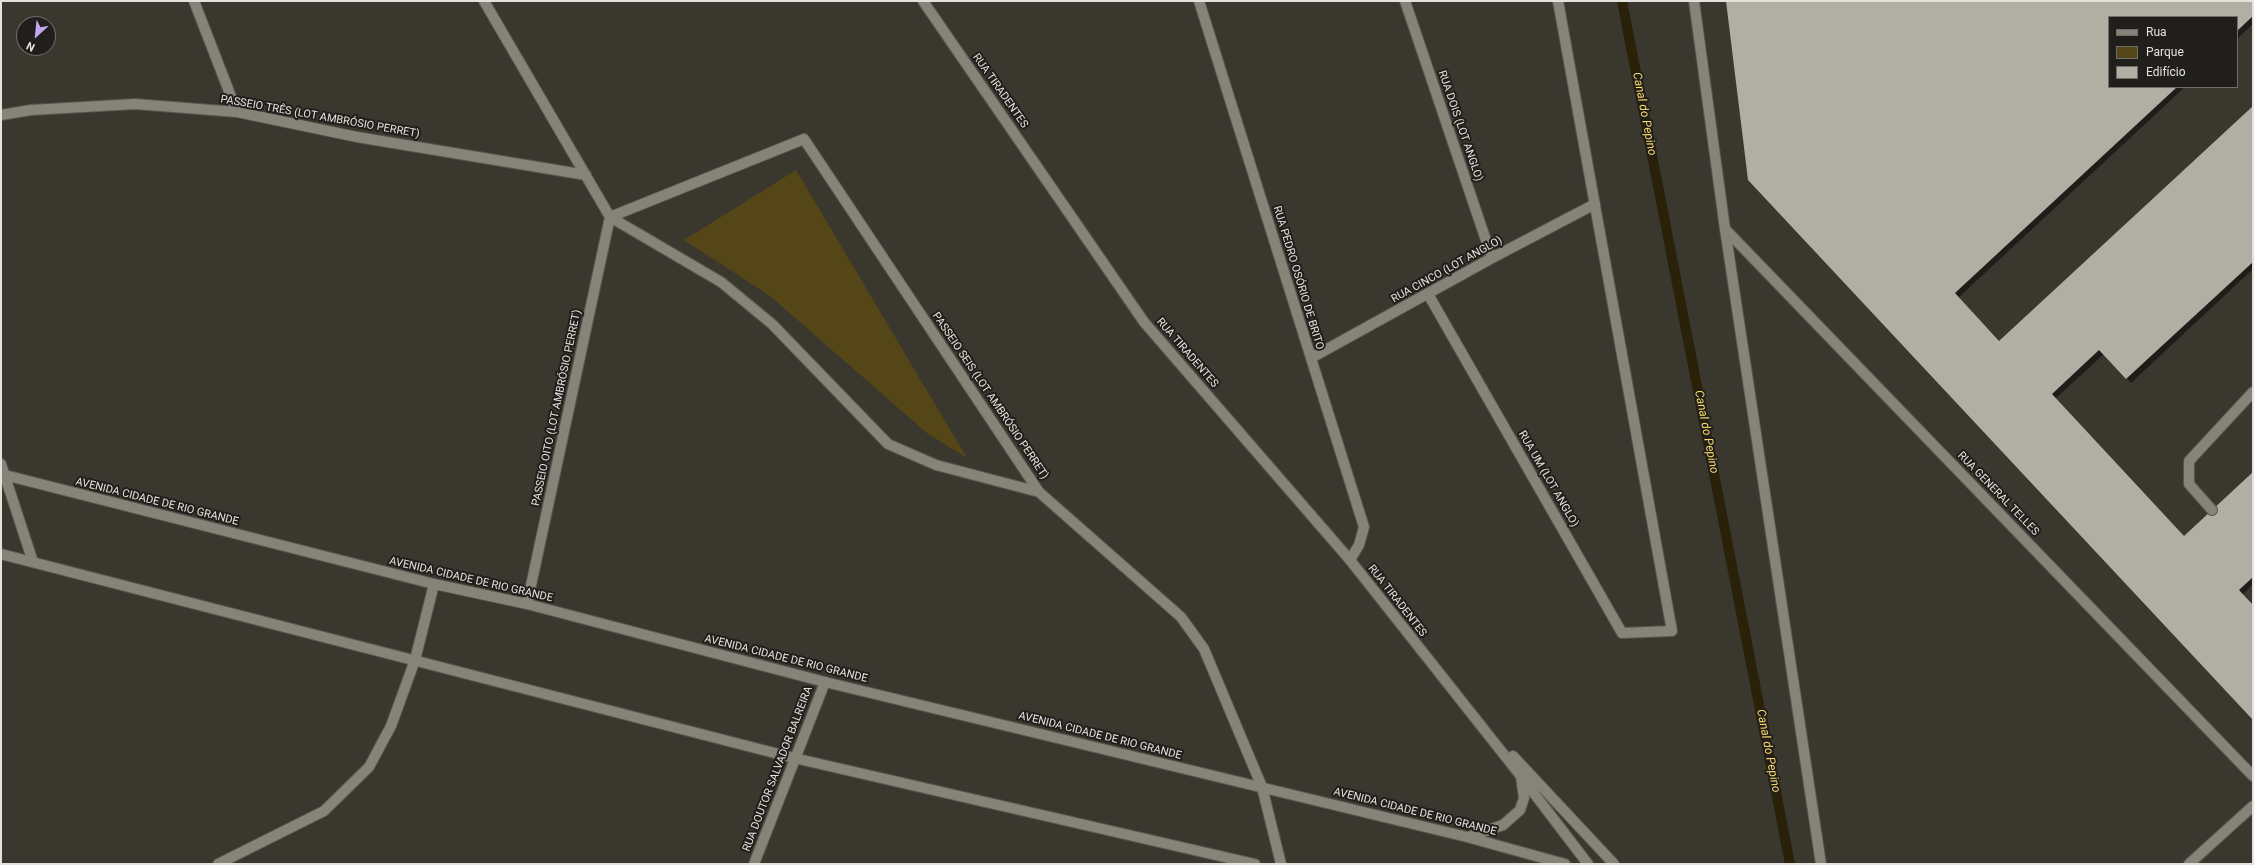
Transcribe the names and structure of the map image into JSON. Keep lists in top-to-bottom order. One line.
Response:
{"streets":{"street":["RUA TIRADENTES","PASSEIO TRÊS (LOT AMBRÓSIO PERRET)","RUA DOIS (LOT ANGLO)","RUA CINCO (LOT ANGLO)","RUA PEDRO OSÓRIO DE BRITO","PASSEIO SEIS (LOT AMBRÓSIO PERRET)","PASSEIO OITO (LOT AMBRÓSIO PERRET)","RUA UM (LOT ANGLO)","RUA GENERAL TELLES","AVENIDA CIDADE DE RIO GRANDE","RUA DOUTOR SALVADOR BALREIRA"]},"crossings":[["RUA TIRADENTES","RUA PEDRO OSÓRIO DE BRITO"],["RUA DOIS (LOT ANGLO)","RUA CINCO (LOT ANGLO)"],["RUA CINCO (LOT ANGLO)","RUA PEDRO OSÓRIO DE BRITO"],["RUA CINCO (LOT ANGLO)","RUA UM (LOT ANGLO)"],["PASSEIO SEIS (LOT AMBRÓSIO PERRET)","PASSEIO OITO (LOT AMBRÓSIO PERRET)"],["PASSEIO SEIS (LOT AMBRÓSIO PERRET)","AVENIDA CIDADE DE RIO GRANDE"],["PASSEIO OITO (LOT AMBRÓSIO PERRET)","AVENIDA CIDADE DE RIO GRANDE"],["AVENIDA CIDADE DE RIO GRANDE","RUA DOUTOR SALVADOR BALREIRA"]],"water":["Canal do Pepino"],"legend":["Rua","Parque","Edifício"],"north":"bottom left"}
